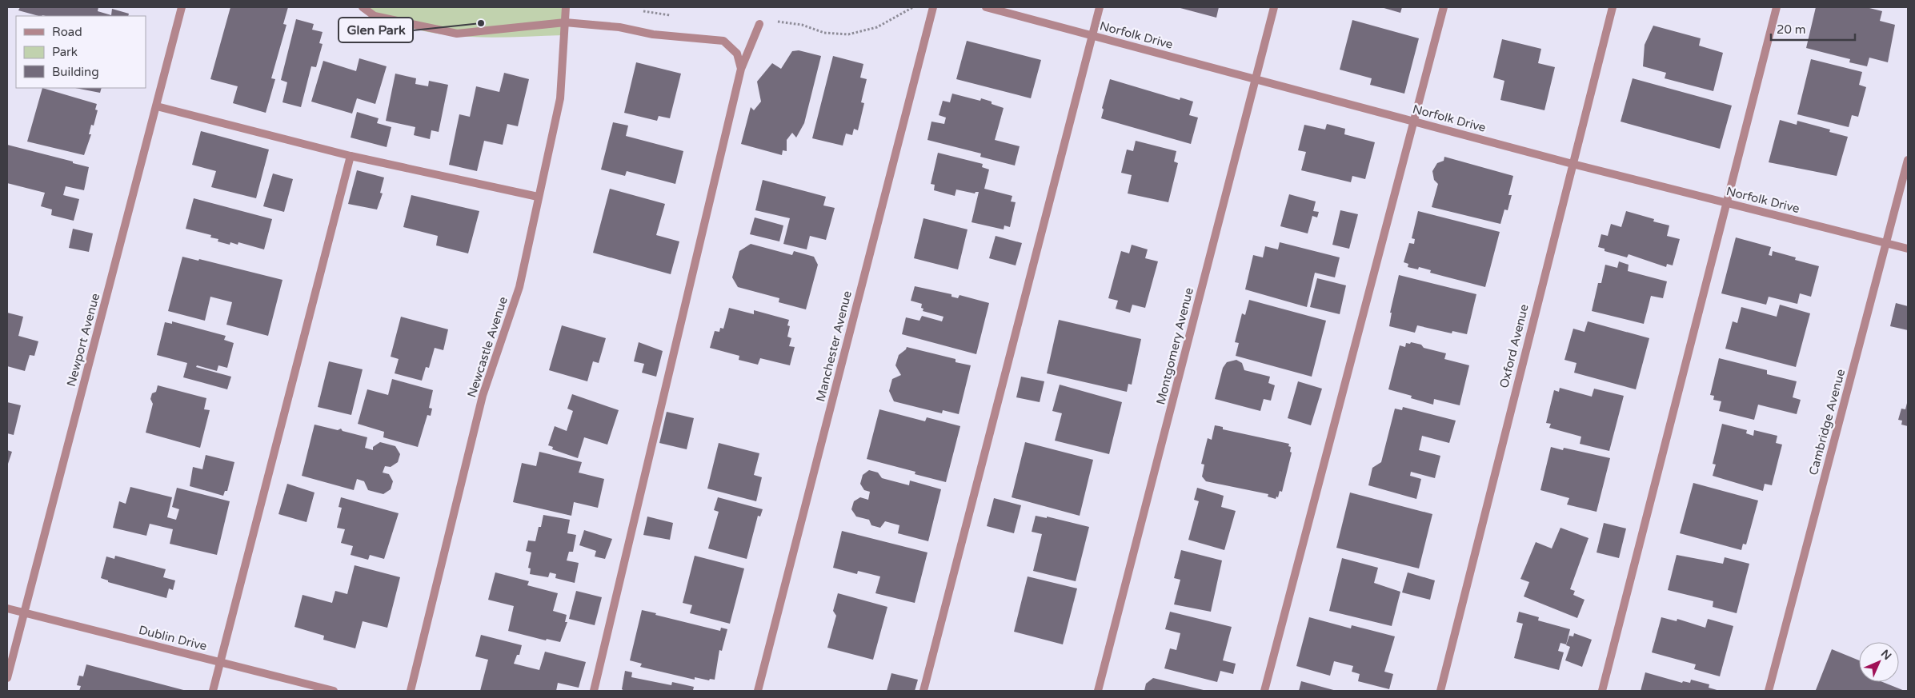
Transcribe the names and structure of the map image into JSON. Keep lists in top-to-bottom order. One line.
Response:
{"streets":{"street":["Norfolk Drive","Newport Avenue","Manchester Avenue","Montgomery Avenue","Oxford Avenue","Newcastle Avenue","Cambridge Avenue","Dublin Drive"]},"crossings":[["Norfolk Drive","Montgomery Avenue"],["Norfolk Drive","Oxford Avenue"],["Norfolk Drive","Cambridge Avenue"],["Newport Avenue","Dublin Drive"]],"places":["Glen Park"],"legend":["Road","Park","Building"],"scale_bar":"20 m","north":"top right"}
